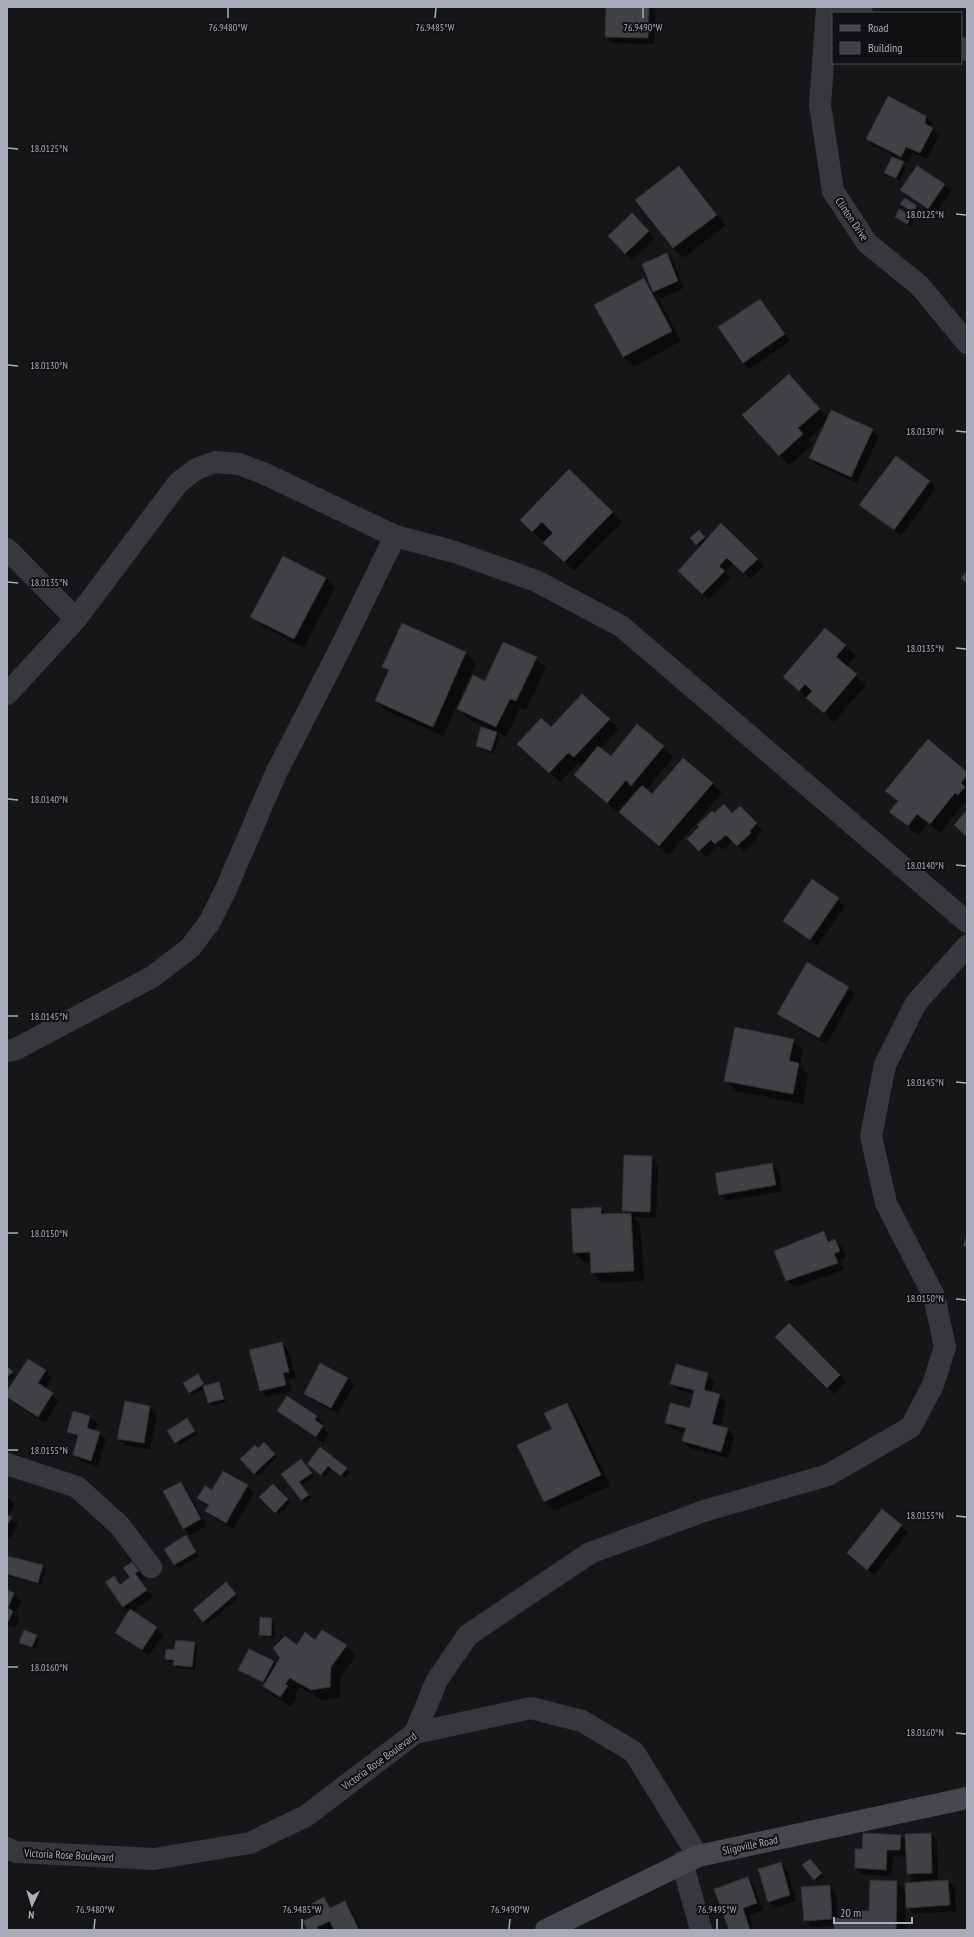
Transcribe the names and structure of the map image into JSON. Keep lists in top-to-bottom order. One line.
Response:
{"streets":{"street":["Clinton Drive","Victoria Rose Boulevard","Sligoville Road"]},"crossings":[["Victoria Rose Boulevard","Sligoville Road"]],"legend":["Road","Building"],"scale_bar":"20 m","north":"bottom","coordinates":["76.9480°W","76.9485°W","76.9490°W","18.0125°N","18.0130°N","18.0135°N","18.0140°N","18.0145°N","18.0150°N","18.0155°N","18.0160°N","76.9495°W"]}
